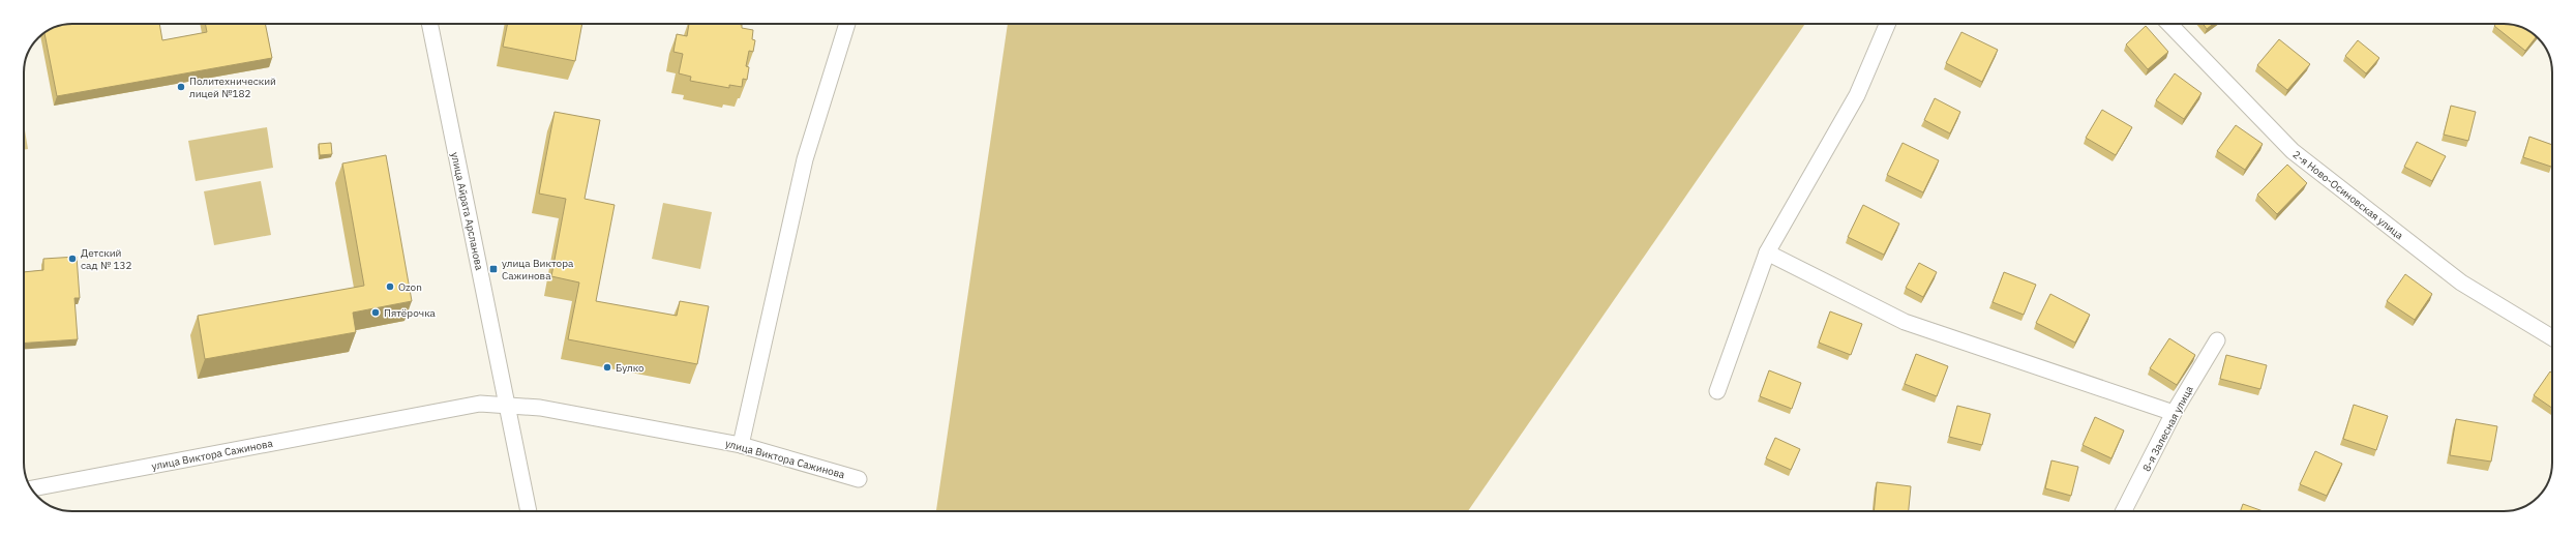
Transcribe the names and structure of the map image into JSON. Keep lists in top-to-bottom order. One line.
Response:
{"streets":{"street":["2-я Ново-Осиновская улица","улица Айрата Арсланова","8-я Залесная улица","улица Виктора Сажинова"]},"crossings":[["улица Айрата Арсланова","улица Виктора Сажинова"]],"places":{"other":["Политехнический лицей №182","Детский сад № 132","Ozon","Пятёрочка","Булко"],"transit":["улица Виктора Сажинова"]}}
